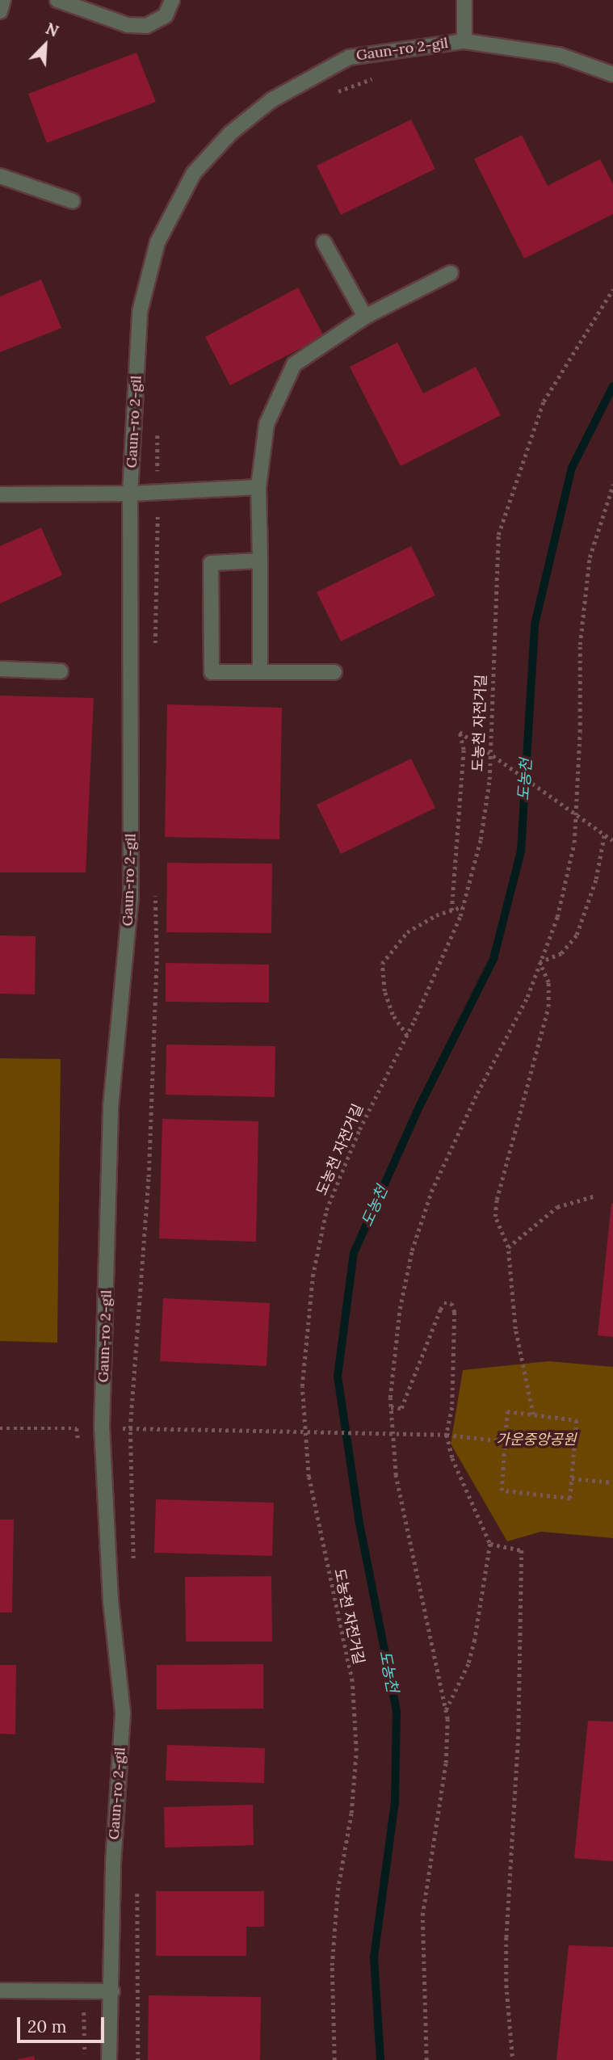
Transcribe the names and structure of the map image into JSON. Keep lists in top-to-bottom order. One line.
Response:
{"streets":{"street":["Gaun-ro 2-gil"],"path":["도농천 자전거길"]},"water":["도농천"],"parks":["가운중앙공원"],"scale_bar":"20 m","north":"top right"}
